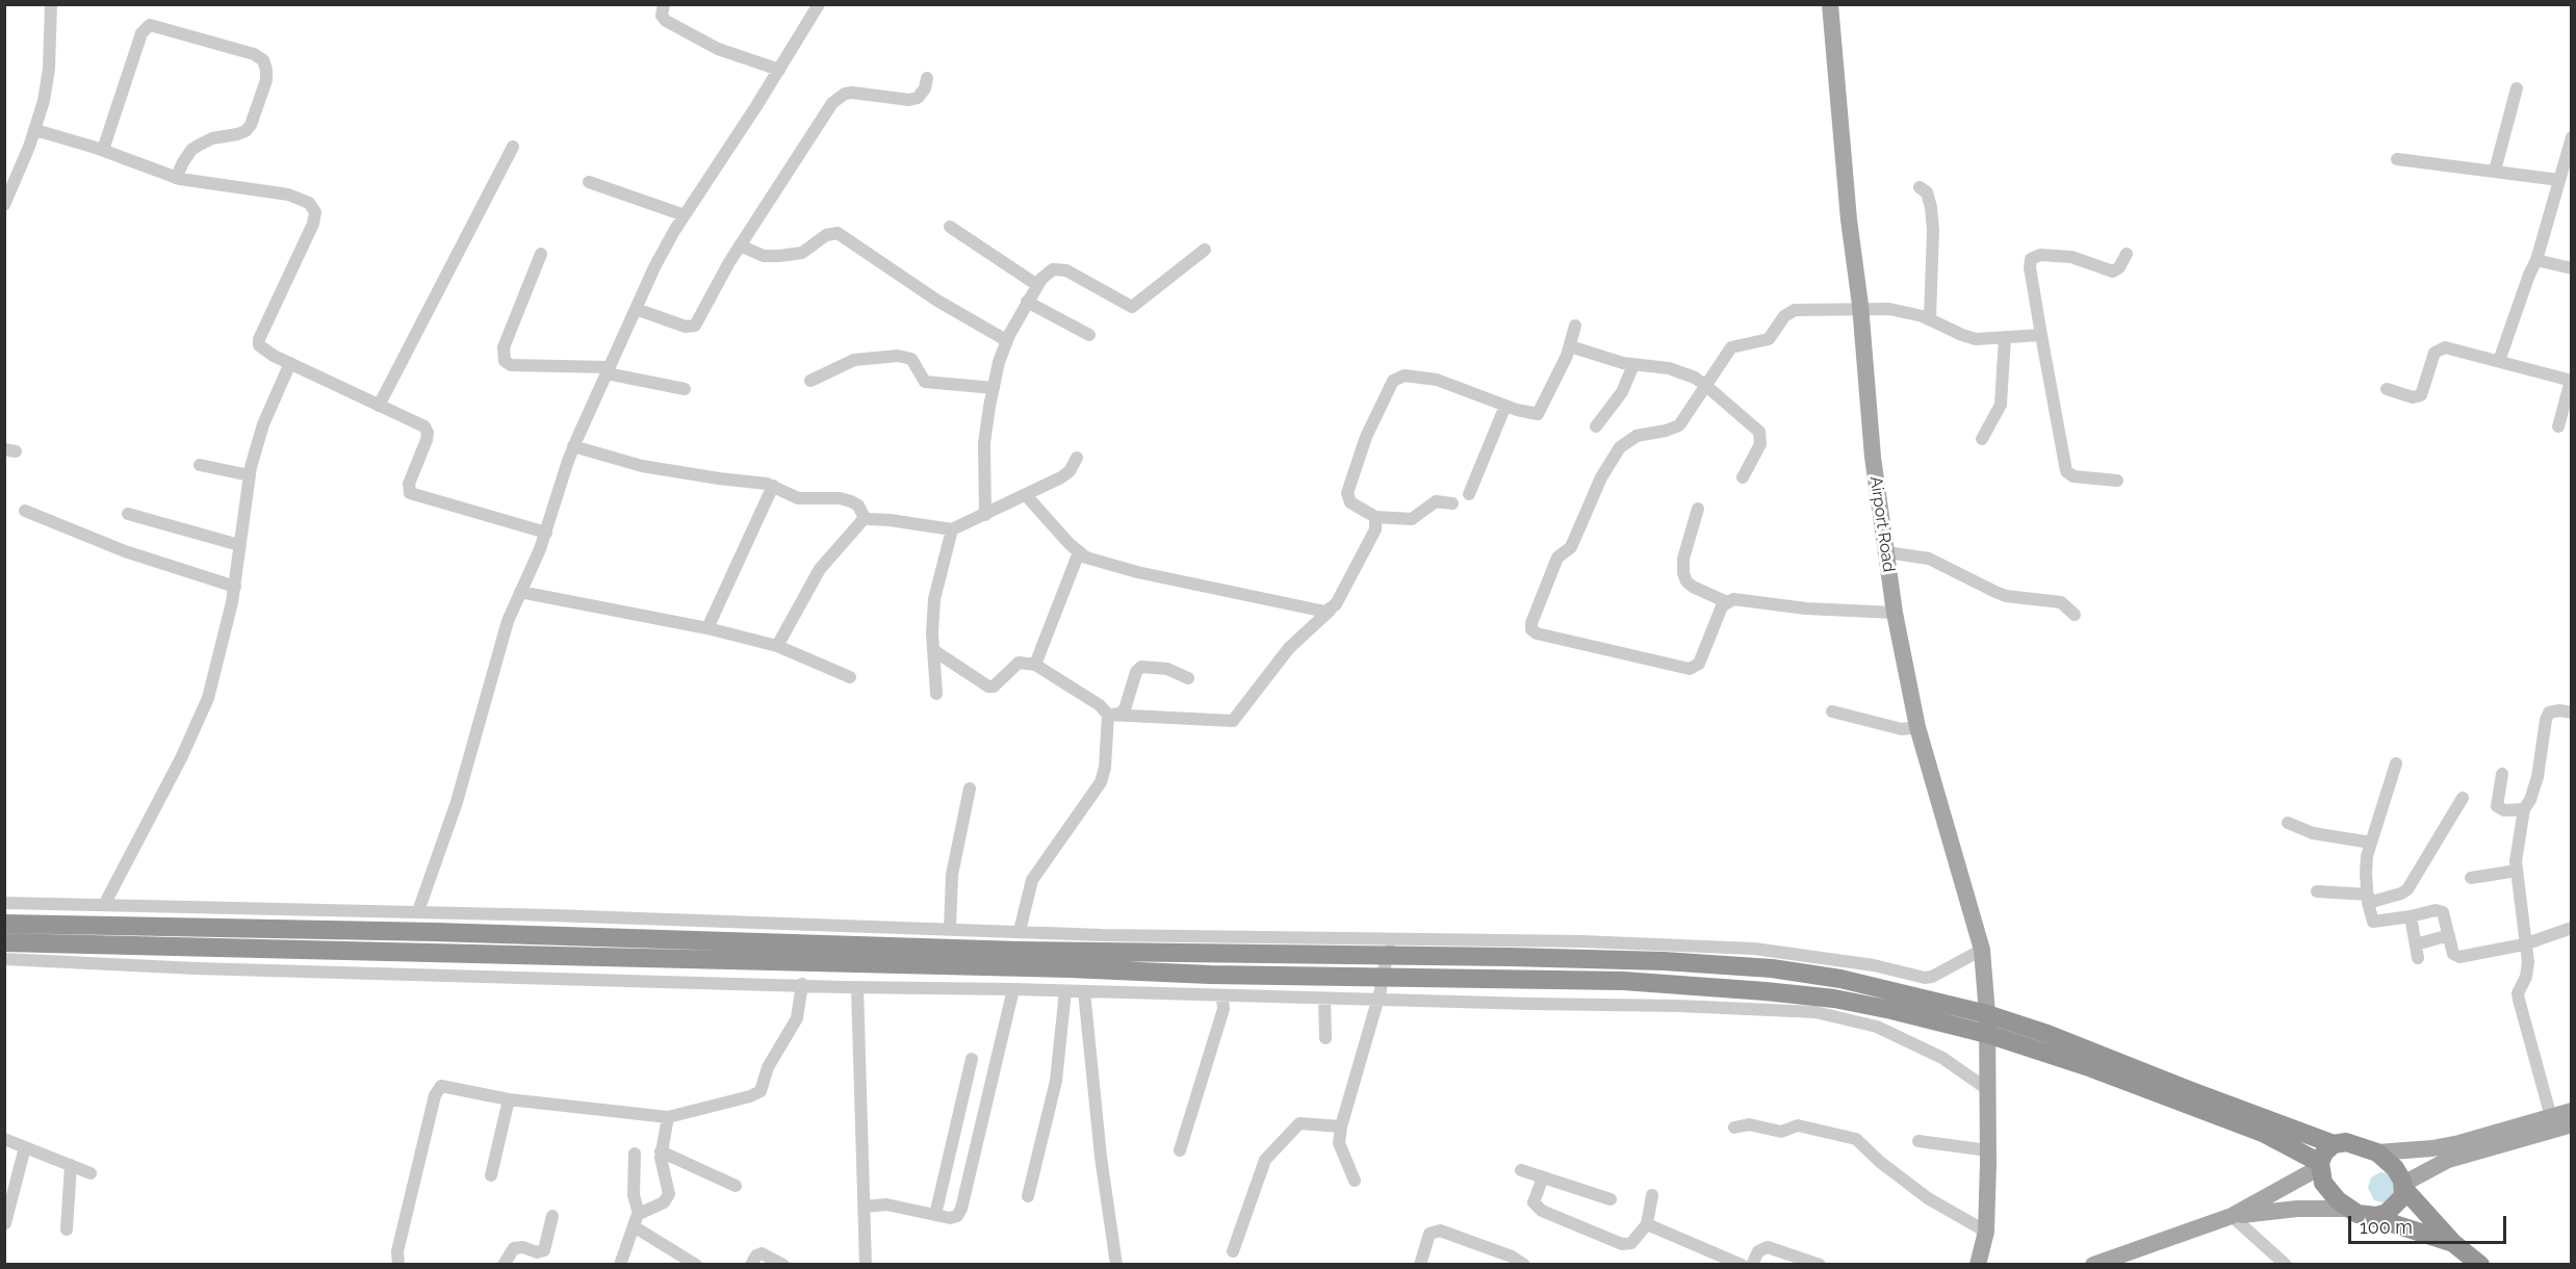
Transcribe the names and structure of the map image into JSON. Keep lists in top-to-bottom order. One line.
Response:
{"streets":{"main road":["Airport Road"]},"scale_bar":"100 m"}
